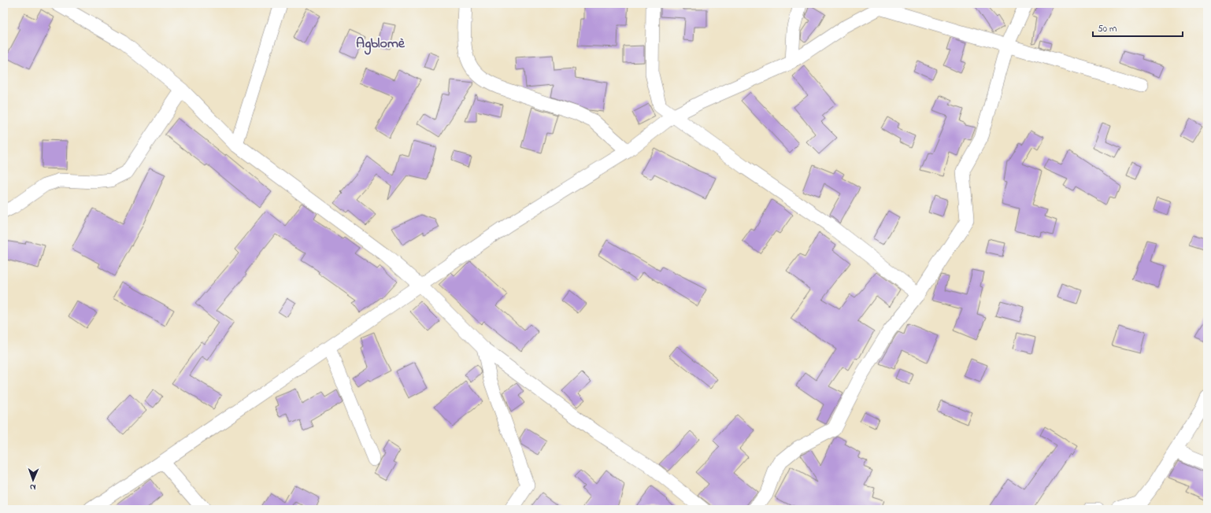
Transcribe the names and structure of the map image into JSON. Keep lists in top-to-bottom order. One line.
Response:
{"districts":["Agblomè"],"scale_bar":"50 m","north":"bottom"}
